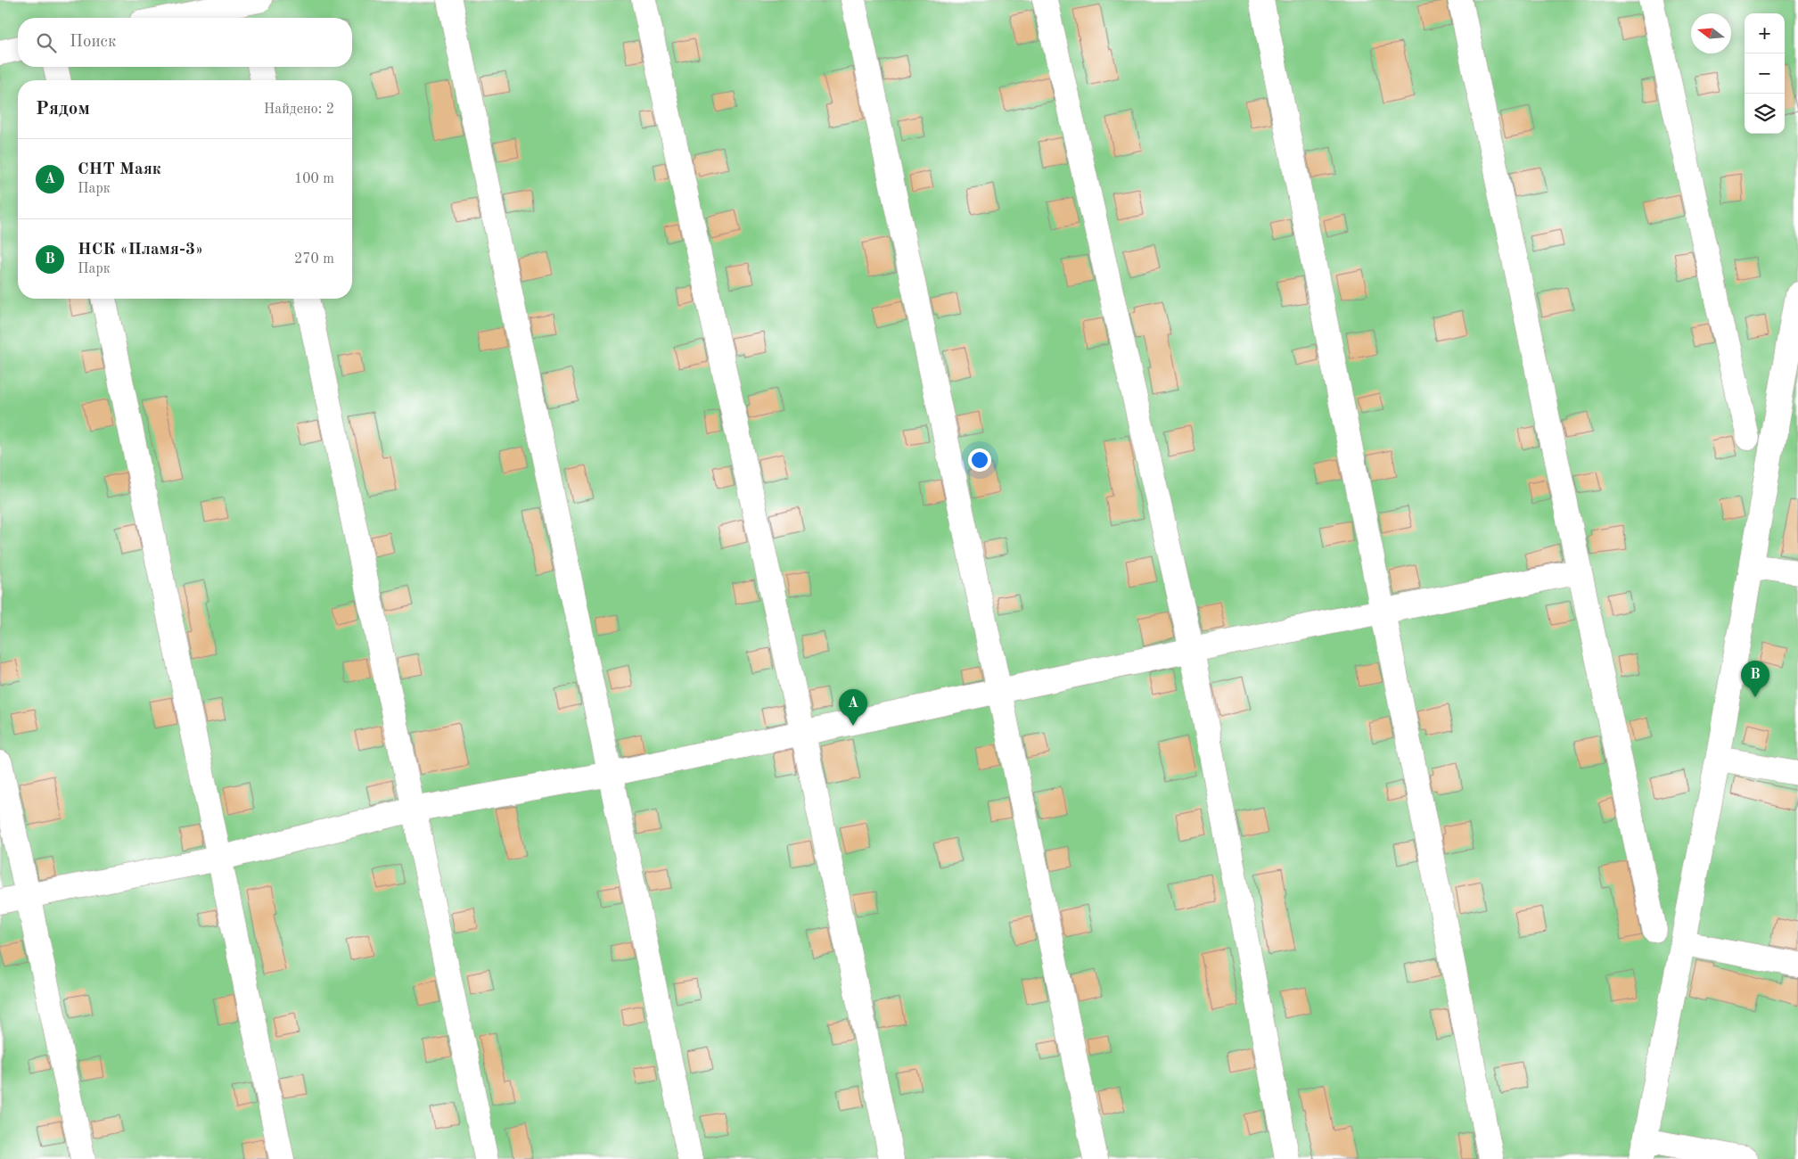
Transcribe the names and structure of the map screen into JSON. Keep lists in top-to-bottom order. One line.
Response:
{"north":"left","page":{"map_buttons":["+","−"],"search":"Поиск","heading":["Рядом","Найдено: 2"],"list":[{"mark":"A","name":"СНТ Маяк","note":"Парк","value":"100 m"},{"mark":"B","name":"НСК «Пламя-3»","note":"Парк","value":"270 m"}],"pins":["B","A"]}}
